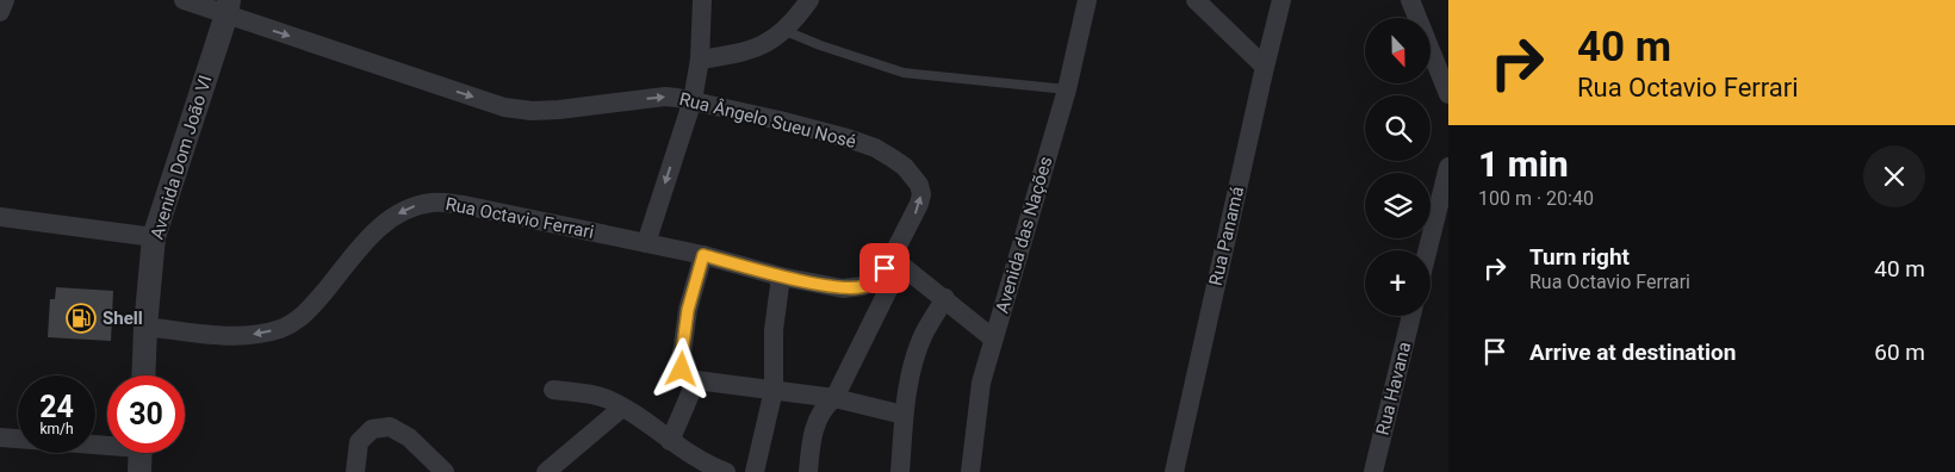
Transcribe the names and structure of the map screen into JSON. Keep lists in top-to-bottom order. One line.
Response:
{"streets":{"street":["Rua Ângelo Sueu Nosé","Avenida Dom João VI","Rua Octavio Ferrari","Avenida das Nações","Rua Panamá","Rua Havana"]},"crossings":[["Rua Ângelo Sueu Nosé","Avenida Dom João VI"],["Rua Ângelo Sueu Nosé","Rua Octavio Ferrari"],["Avenida Dom João VI","Rua Octavio Ferrari"]],"one_way":["Rua Octavio Ferrari"],"places":{"fuel station":["Shell"]},"north":"bottom","page":{"turn":["40 m","Rua Octavio Ferrari"],"map_buttons":"+","heading":["1 min","100 m · 20:40"],"list":[{"name":"Turn right","note":"Rua Octavio Ferrari","value":"40 m"},{"name":"Arrive at destination","value":"60 m"}],"speed":"24 km/h","limit":"30"}}
